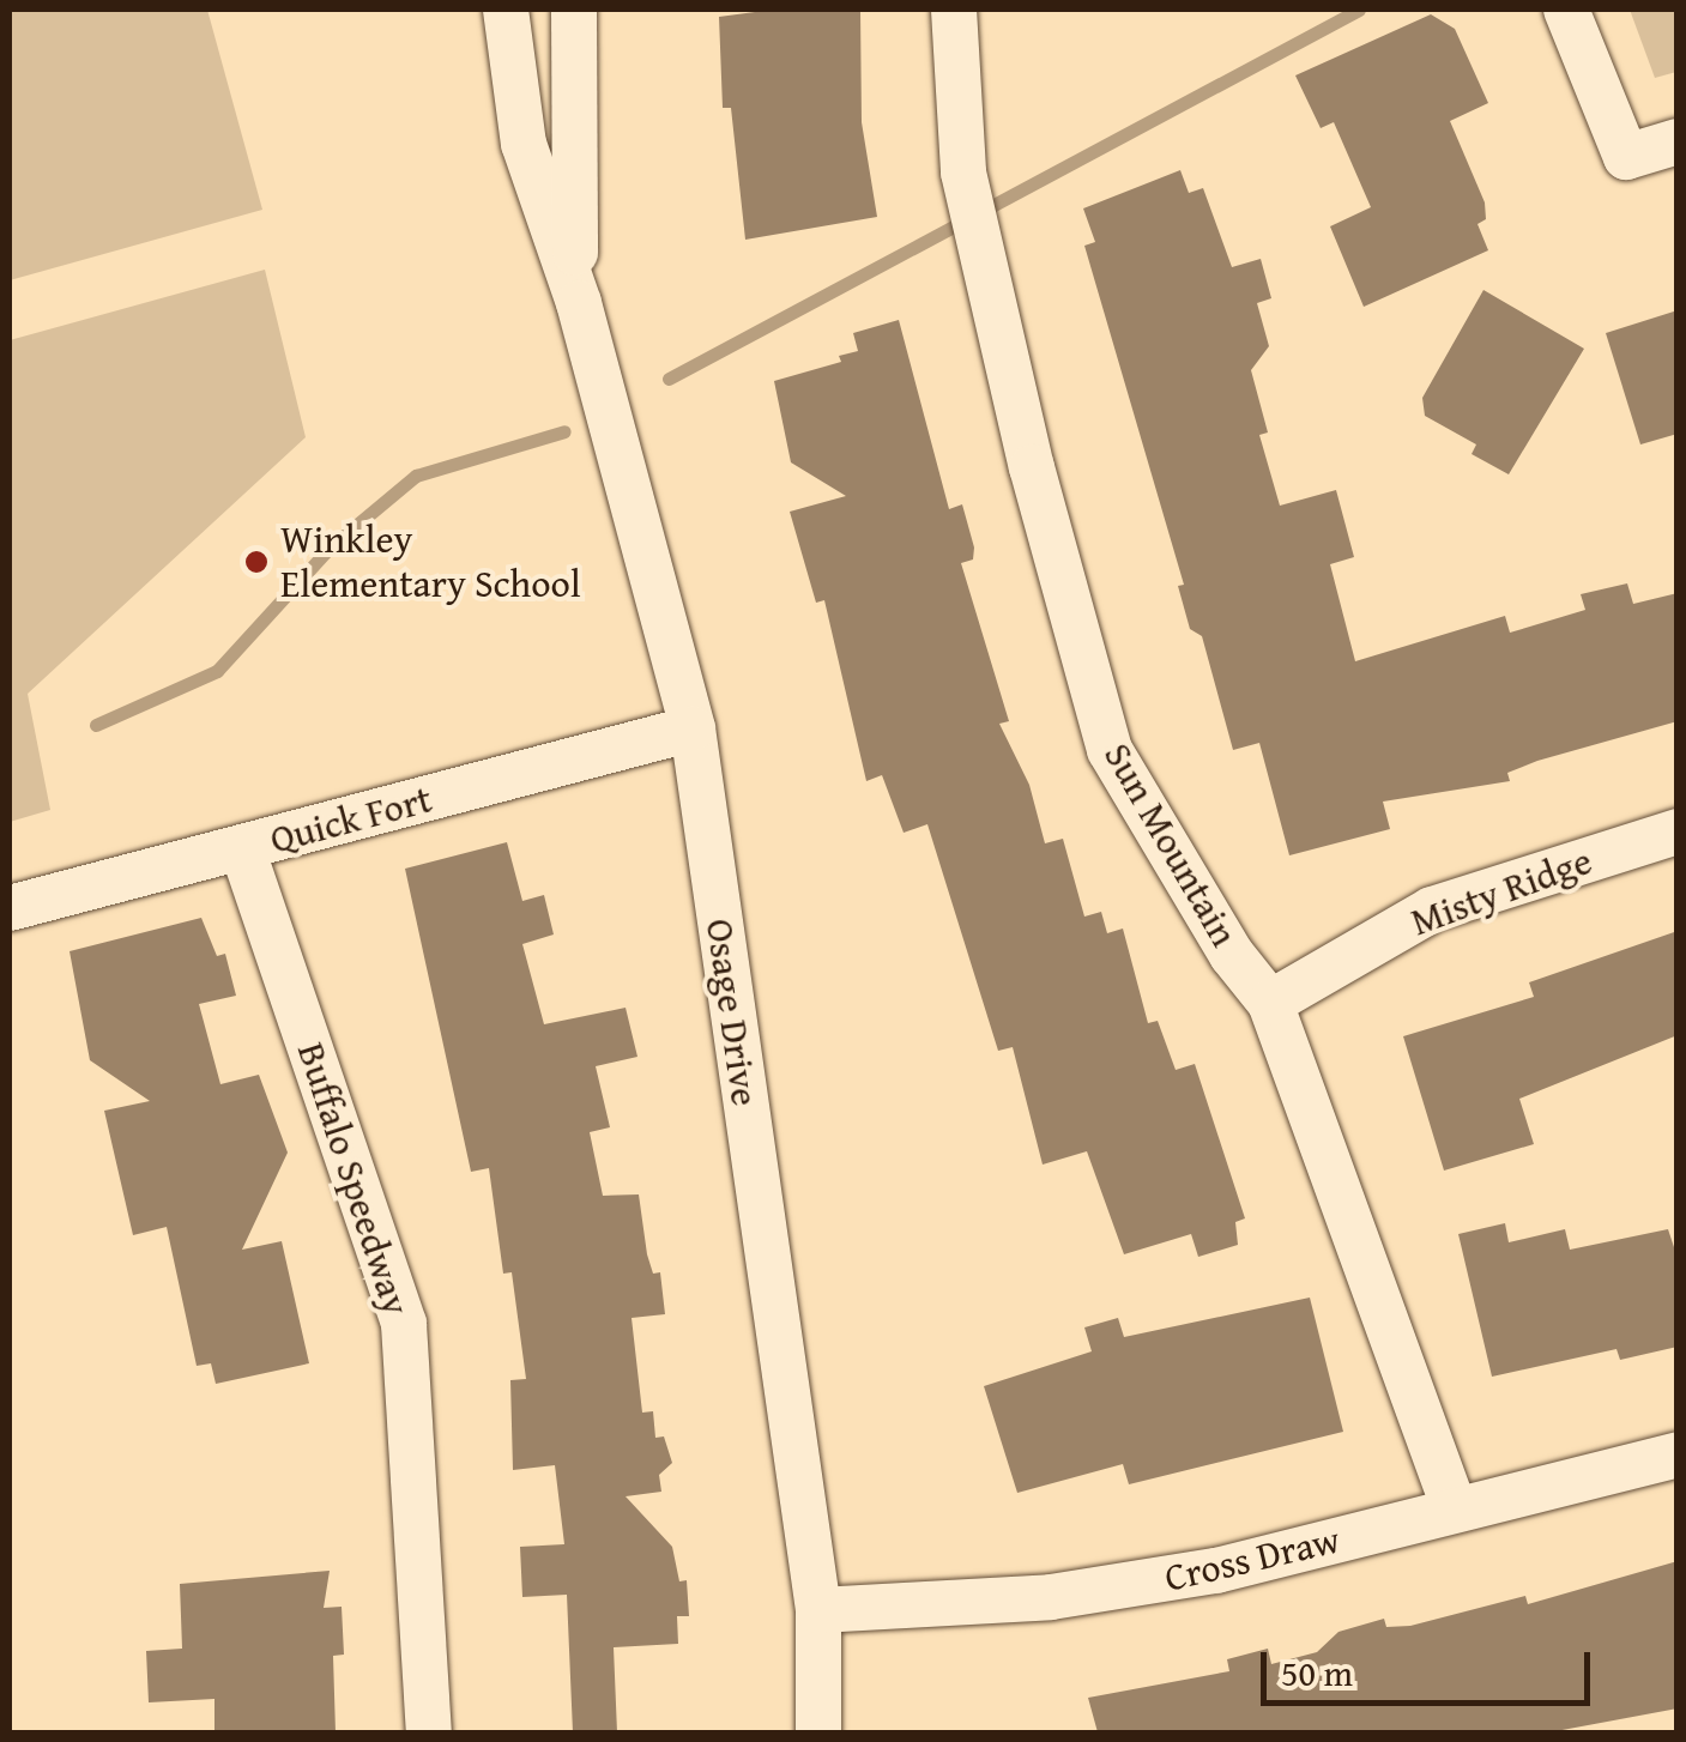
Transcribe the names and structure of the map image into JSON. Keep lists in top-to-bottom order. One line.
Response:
{"streets":{"street":["Quick Fort","Sun Mountain","Misty Ridge","Osage Drive","Buffalo Speedway","Cross Draw"]},"crossings":[["Quick Fort","Osage Drive"],["Quick Fort","Buffalo Speedway"],["Sun Mountain","Misty Ridge"],["Sun Mountain","Cross Draw"],["Osage Drive","Cross Draw"]],"places":["Winkley Elementary School"],"scale_bar":"50 m"}
